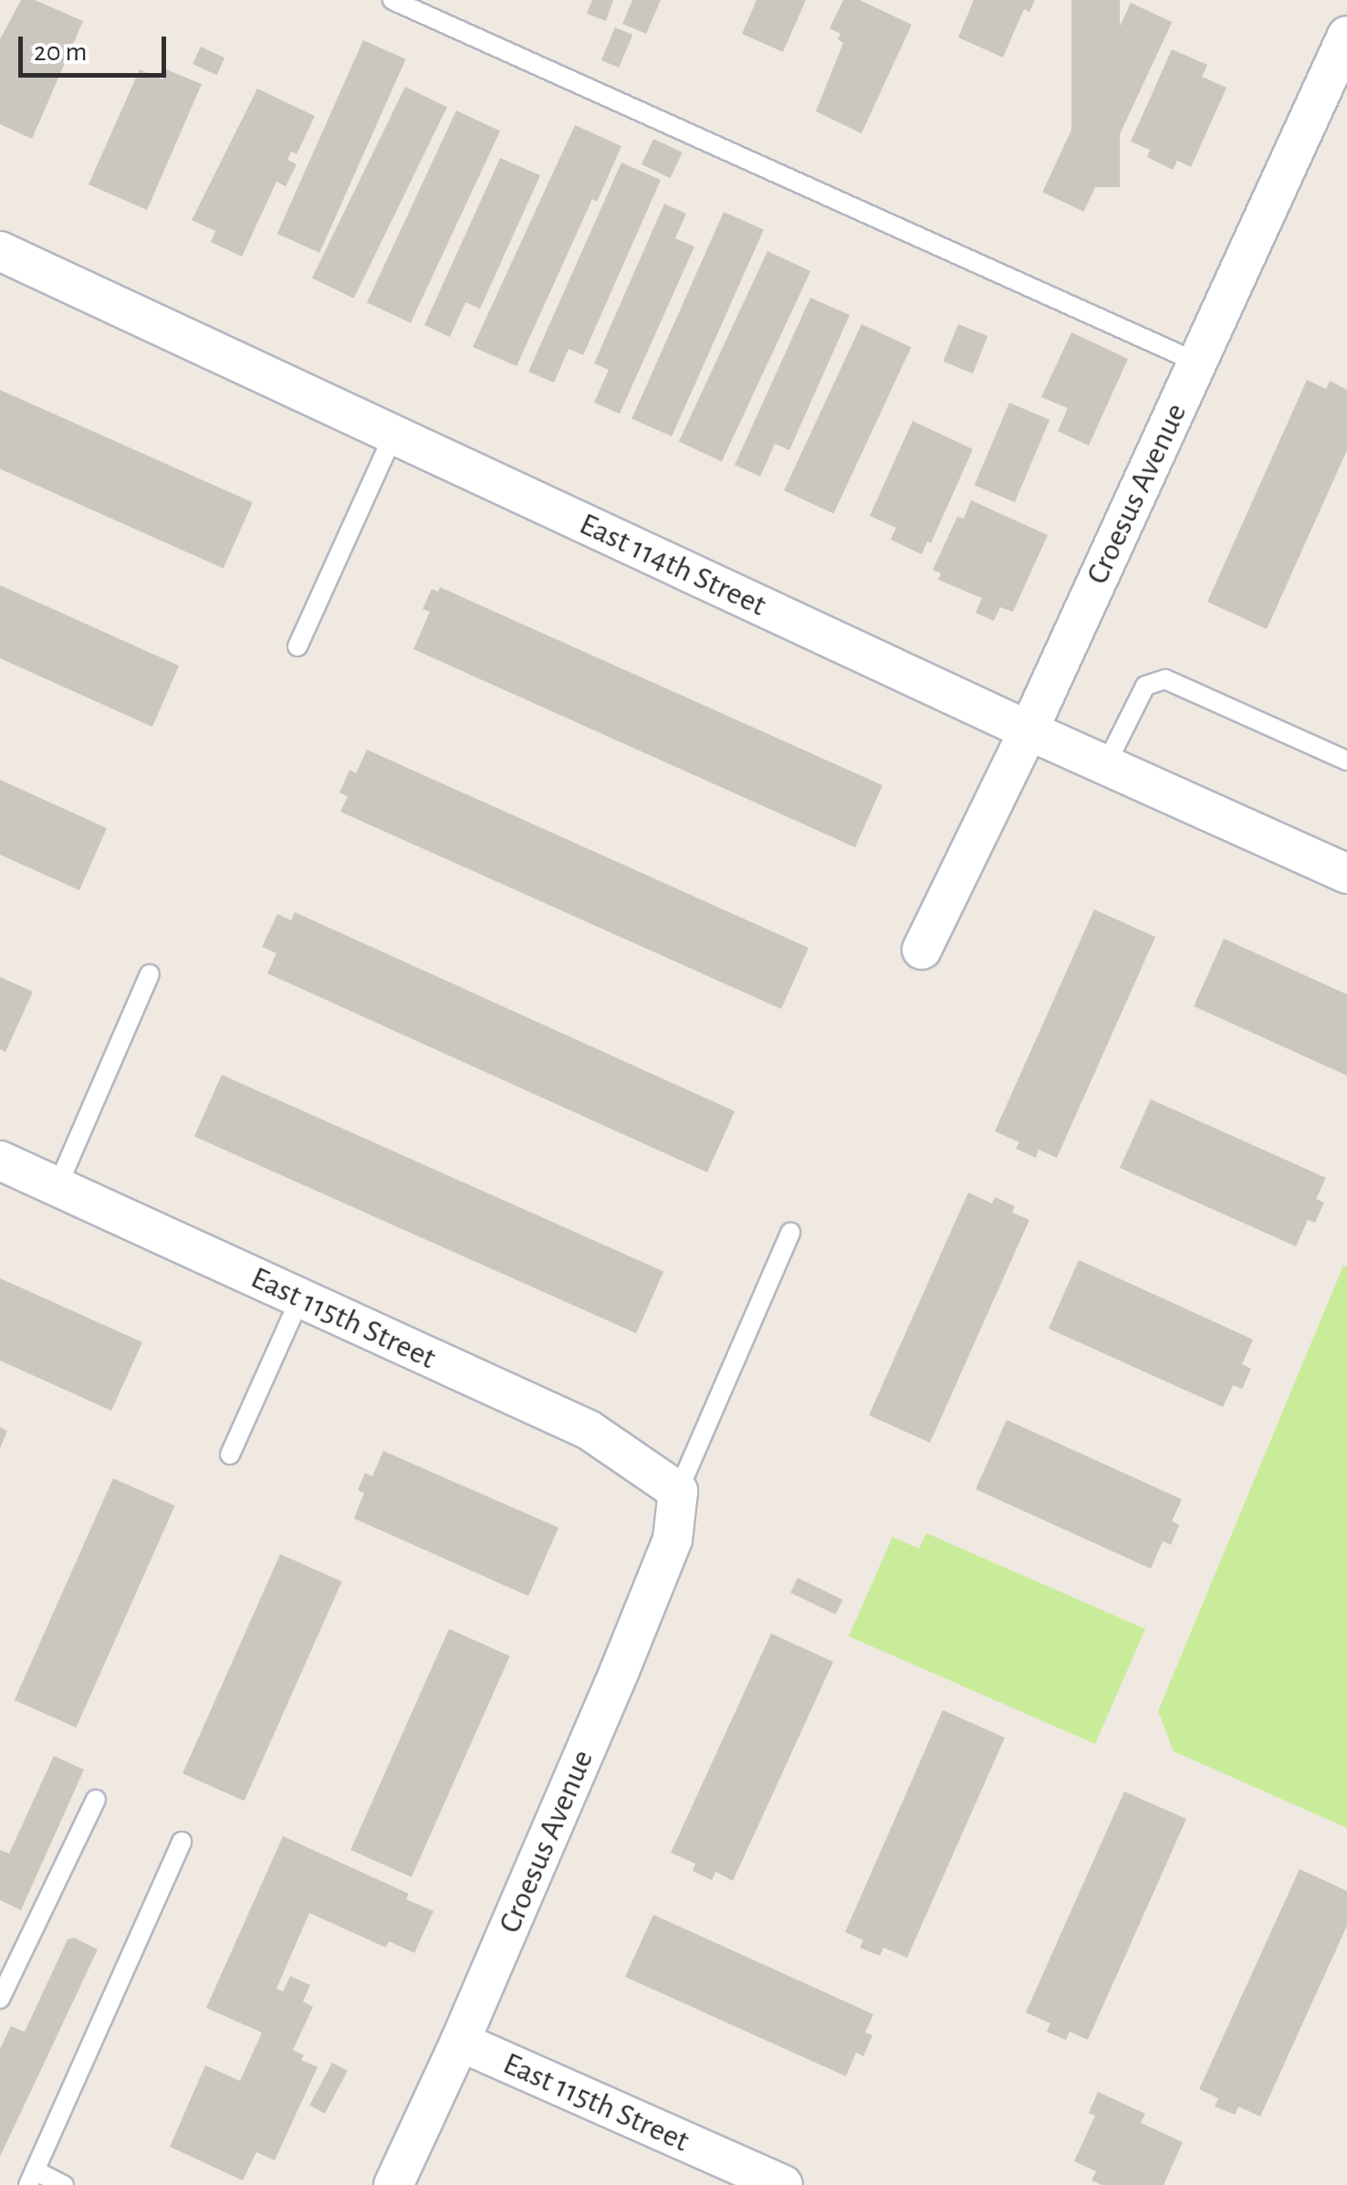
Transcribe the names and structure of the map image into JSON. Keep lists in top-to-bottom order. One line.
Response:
{"streets":{"street":["Croesus Avenue","East 114th Street","East 115th Street"]},"crossings":[["Croesus Avenue","East 114th Street"],["Croesus Avenue","East 115th Street"]],"scale_bar":"20 m"}
